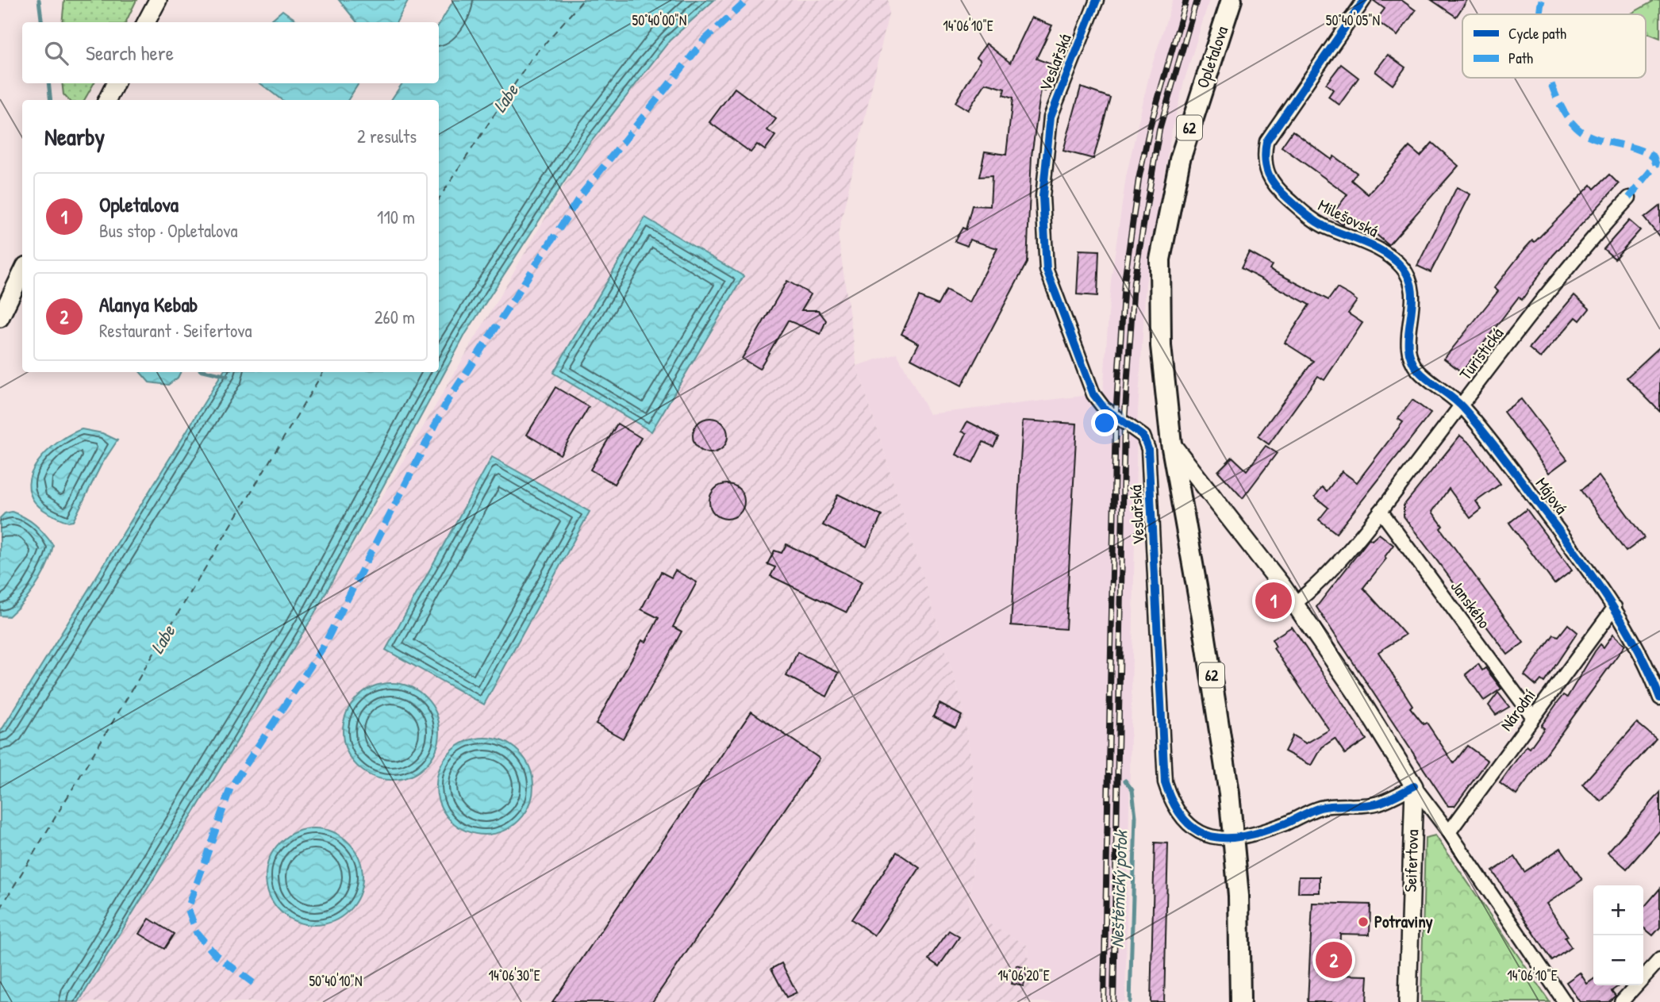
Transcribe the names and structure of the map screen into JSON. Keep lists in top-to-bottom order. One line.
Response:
{"streets":{"main road":["Opletalova","62"],"street":["Veslařská","Milešovská","Turistická","Májová","Janského","Národní","Seifertova"]},"crossings":[["Veslařská","Seifertova"],["Milešovská","Turistická"],["Milešovská","Májová"],["Turistická","Májová"],["Turistická","Janského"],["Májová","Národní"],["Janského","Národní"]],"water":["Labe","Neštěmický potok"],"places":["Potraviny"],"legend":["Cycle path","Path"],"page":{"search":"Search here","heading":["Nearby","2 results"],"list":[{"mark":"1","name":"Opletalova","note":"Bus stop · Opletalova","value":"110 m"},{"mark":"2","name":"Alanya Kebab","note":"Restaurant · Seifertova","value":"260 m"}],"pins":["1","2"],"map_buttons":["+","−"]},"coordinates":["50°40'00\"N","50°40'05\"N","14°06'10\"E","14°06'30\"E","14°06'20\"E","50°40'10\"N"]}
